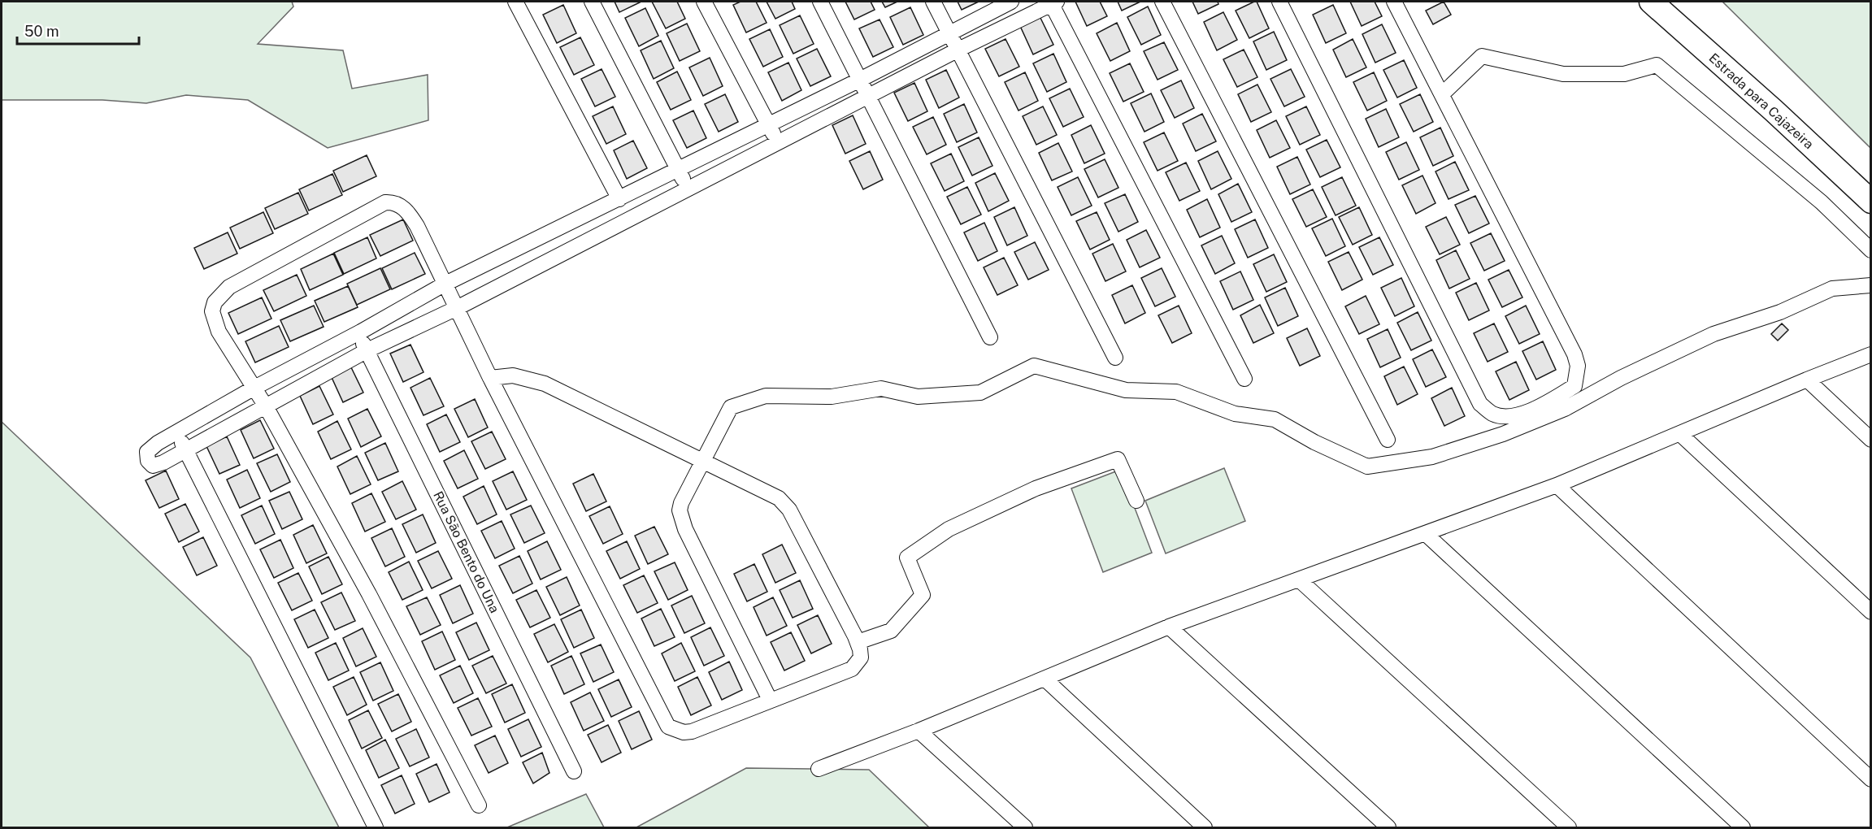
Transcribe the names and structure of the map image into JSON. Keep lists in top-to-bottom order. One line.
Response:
{"streets":{"main road":["Estrada para Cajazeira"],"street":["Rua São Bento do Una"]},"scale_bar":"50 m"}
